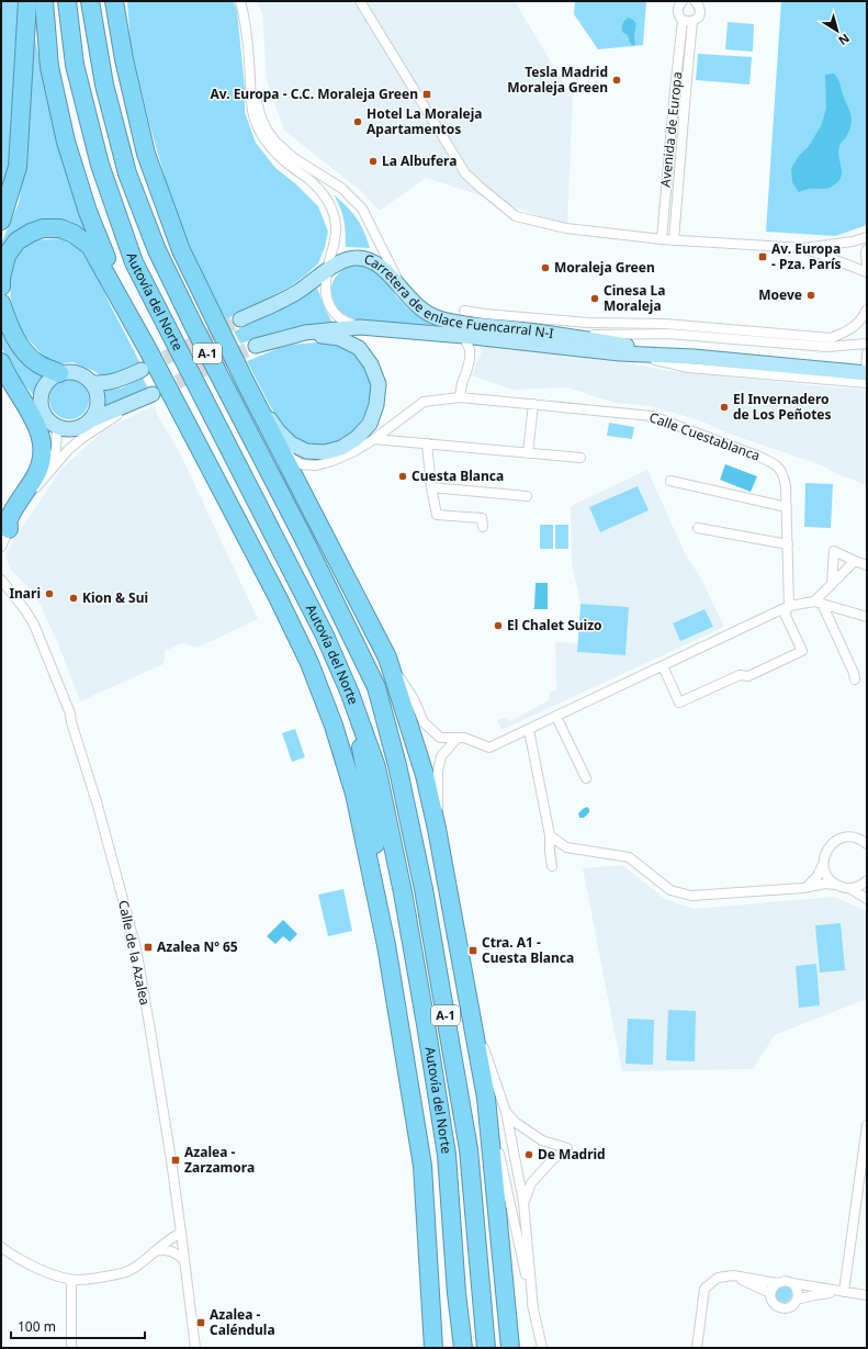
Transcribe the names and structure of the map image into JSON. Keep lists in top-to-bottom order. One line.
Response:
{"streets":{"highway":["Autovía del Norte","A-1"],"main road":["Carretera de enlace Fuencarral N-I"],"street":["Avenida de Europa","Calle Cuestablanca","Calle de la Azalea"]},"crossings":[["Carretera de enlace Fuencarral N-I","Calle Cuestablanca"]],"places":{"other":["Tesla Madrid Moraleja Green","Hotel La Moraleja Apartamentos","La Albufera","Moraleja Green","Moeve","Cinesa La Moraleja","El Invernadero de Los Peñotes","Cuesta Blanca","Inari","Kion & Sui","El Chalet Suizo","De Madrid"],"transit":["Av. Europa - C.C. Moraleja Green","Av. Europa - Pza. París","Azalea Nº 65","Ctra. A1 - Cuesta Blanca","Azalea - Zarzamora","Azalea - Caléndula"]},"scale_bar":"100 m","north":"bottom right"}
